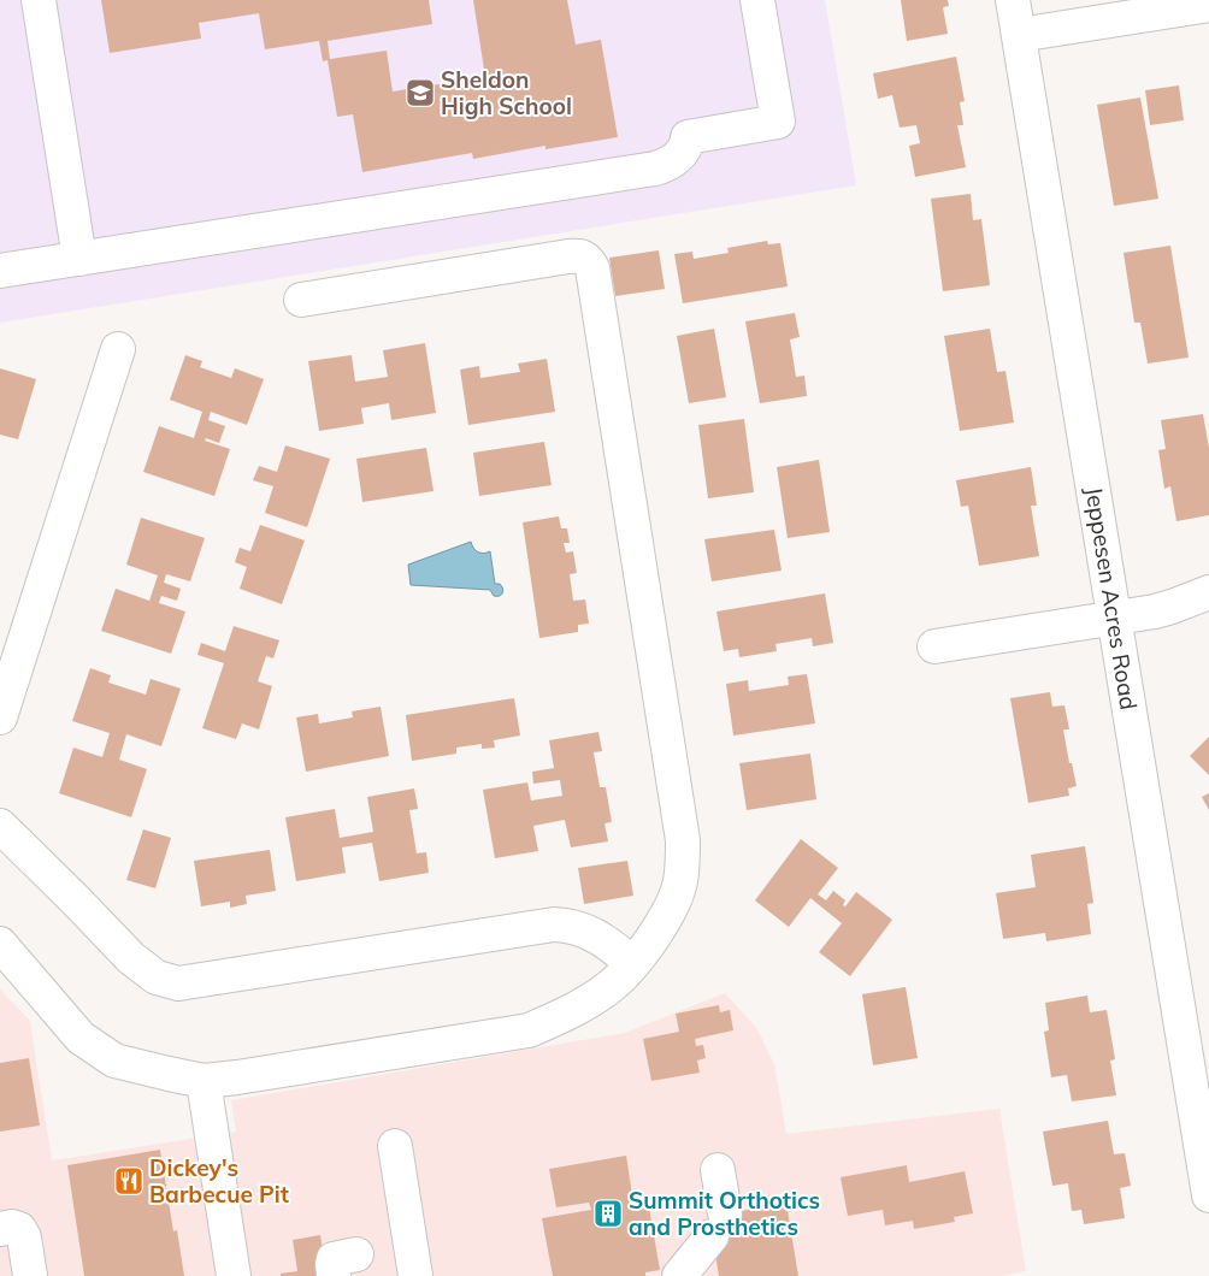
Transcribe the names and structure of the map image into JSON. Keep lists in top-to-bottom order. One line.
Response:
{"streets":{"street":["Jeppesen Acres Road"]},"places":{"school or university":["Sheldon High School"],"restaurant":["Dickey's Barbecue Pit"],"building":["Summit Orthotics and Prosthetics"]}}
